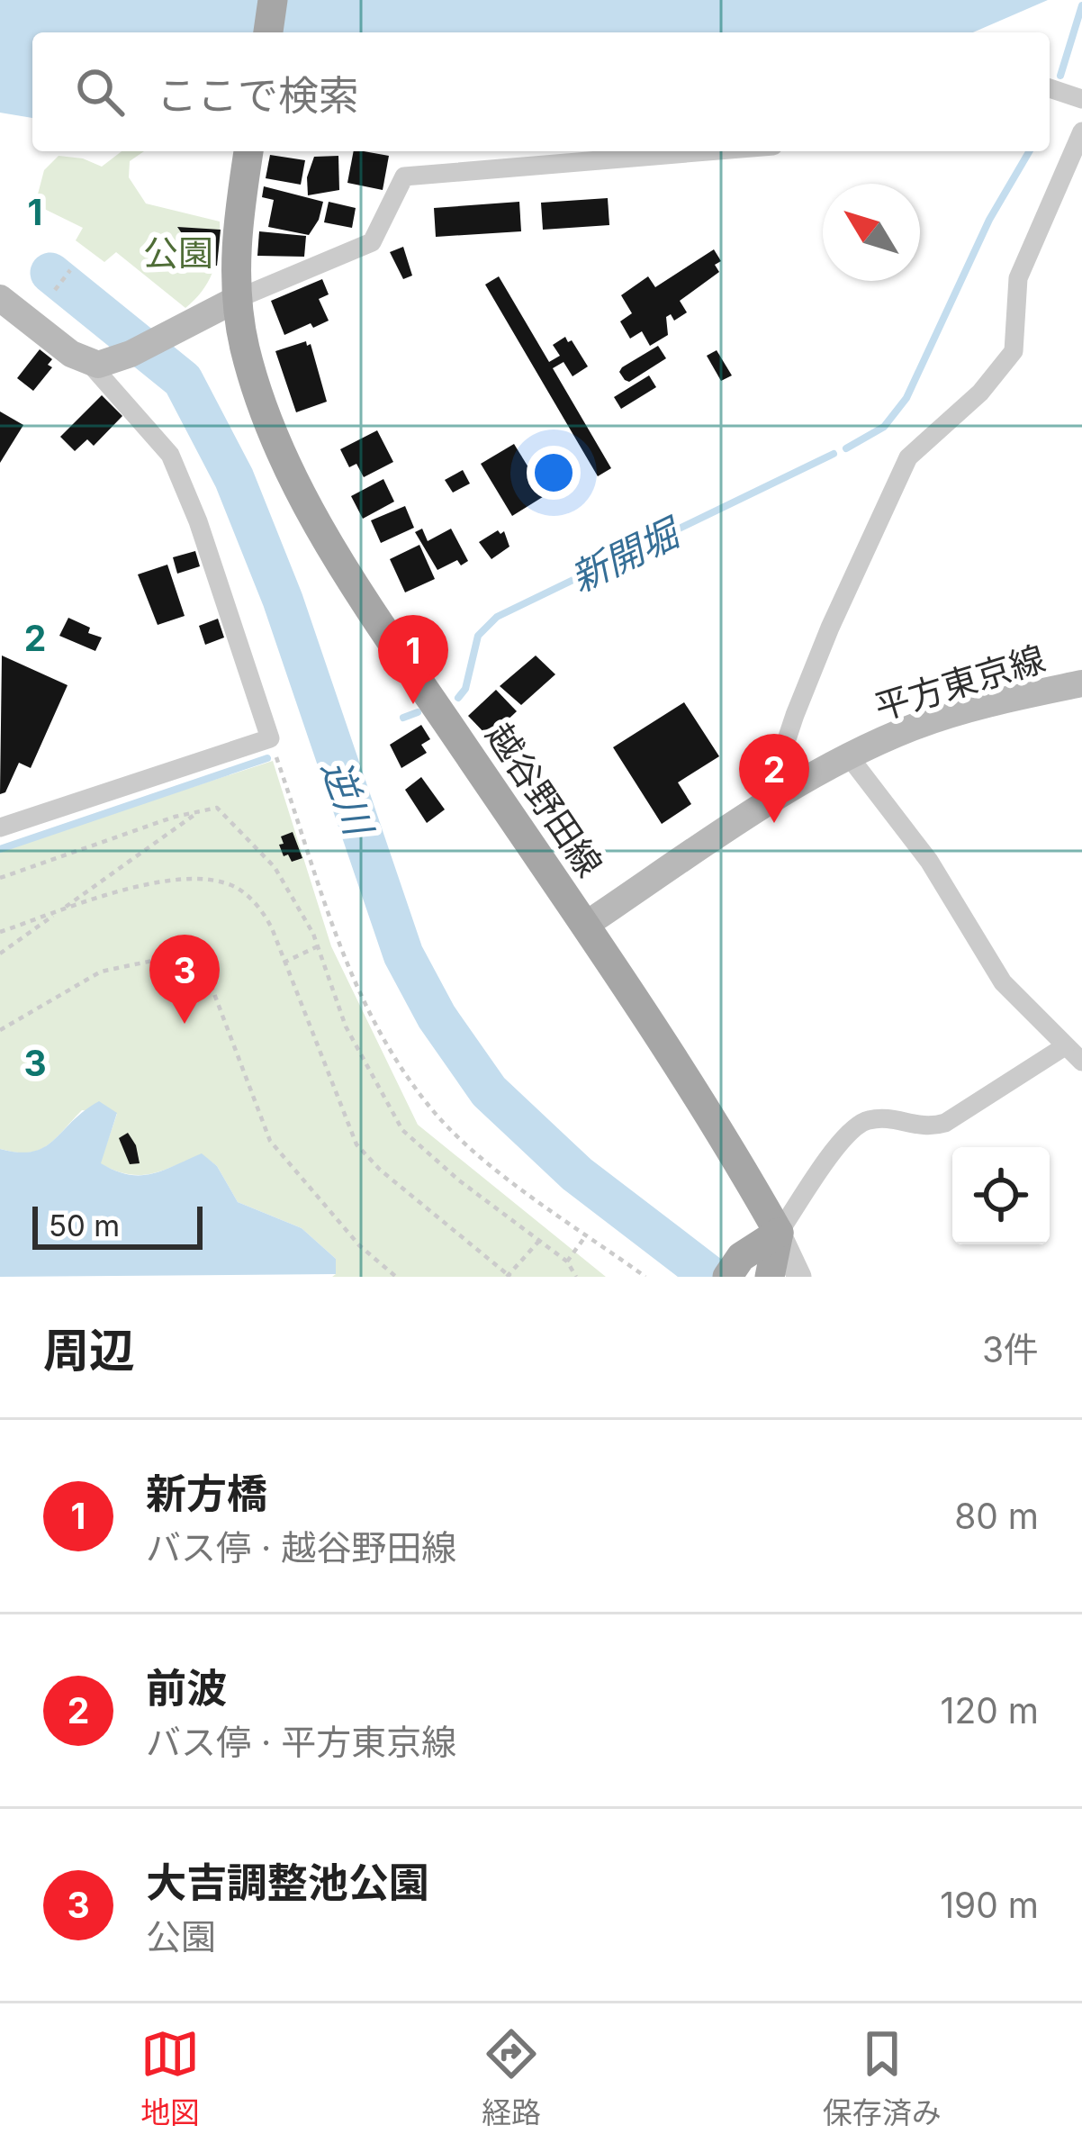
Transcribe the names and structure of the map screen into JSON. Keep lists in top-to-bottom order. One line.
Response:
{"streets":{"main road":["平方東京線","越谷野田線"]},"crossings":[["平方東京線","越谷野田線"]],"water":["新開堀","逆川"],"parks":["公園"],"scale_bar":"50 m","north":"top left","page":{"search":"ここで検索","pins":["1","2","3"],"scale":"50 m","heading":["周辺","3件"],"list":[{"mark":"1","name":"新方橋","note":"バス停 · 越谷野田線","value":"80 m"},{"mark":"2","name":"前波","note":"バス停 · 平方東京線","value":"120 m"},{"mark":"3","name":"大吉調整池公園","note":"公園","value":"190 m"}],"nav":["地図","経路","保存済み"]},"grid":{"rows":["1","2","3"]}}
